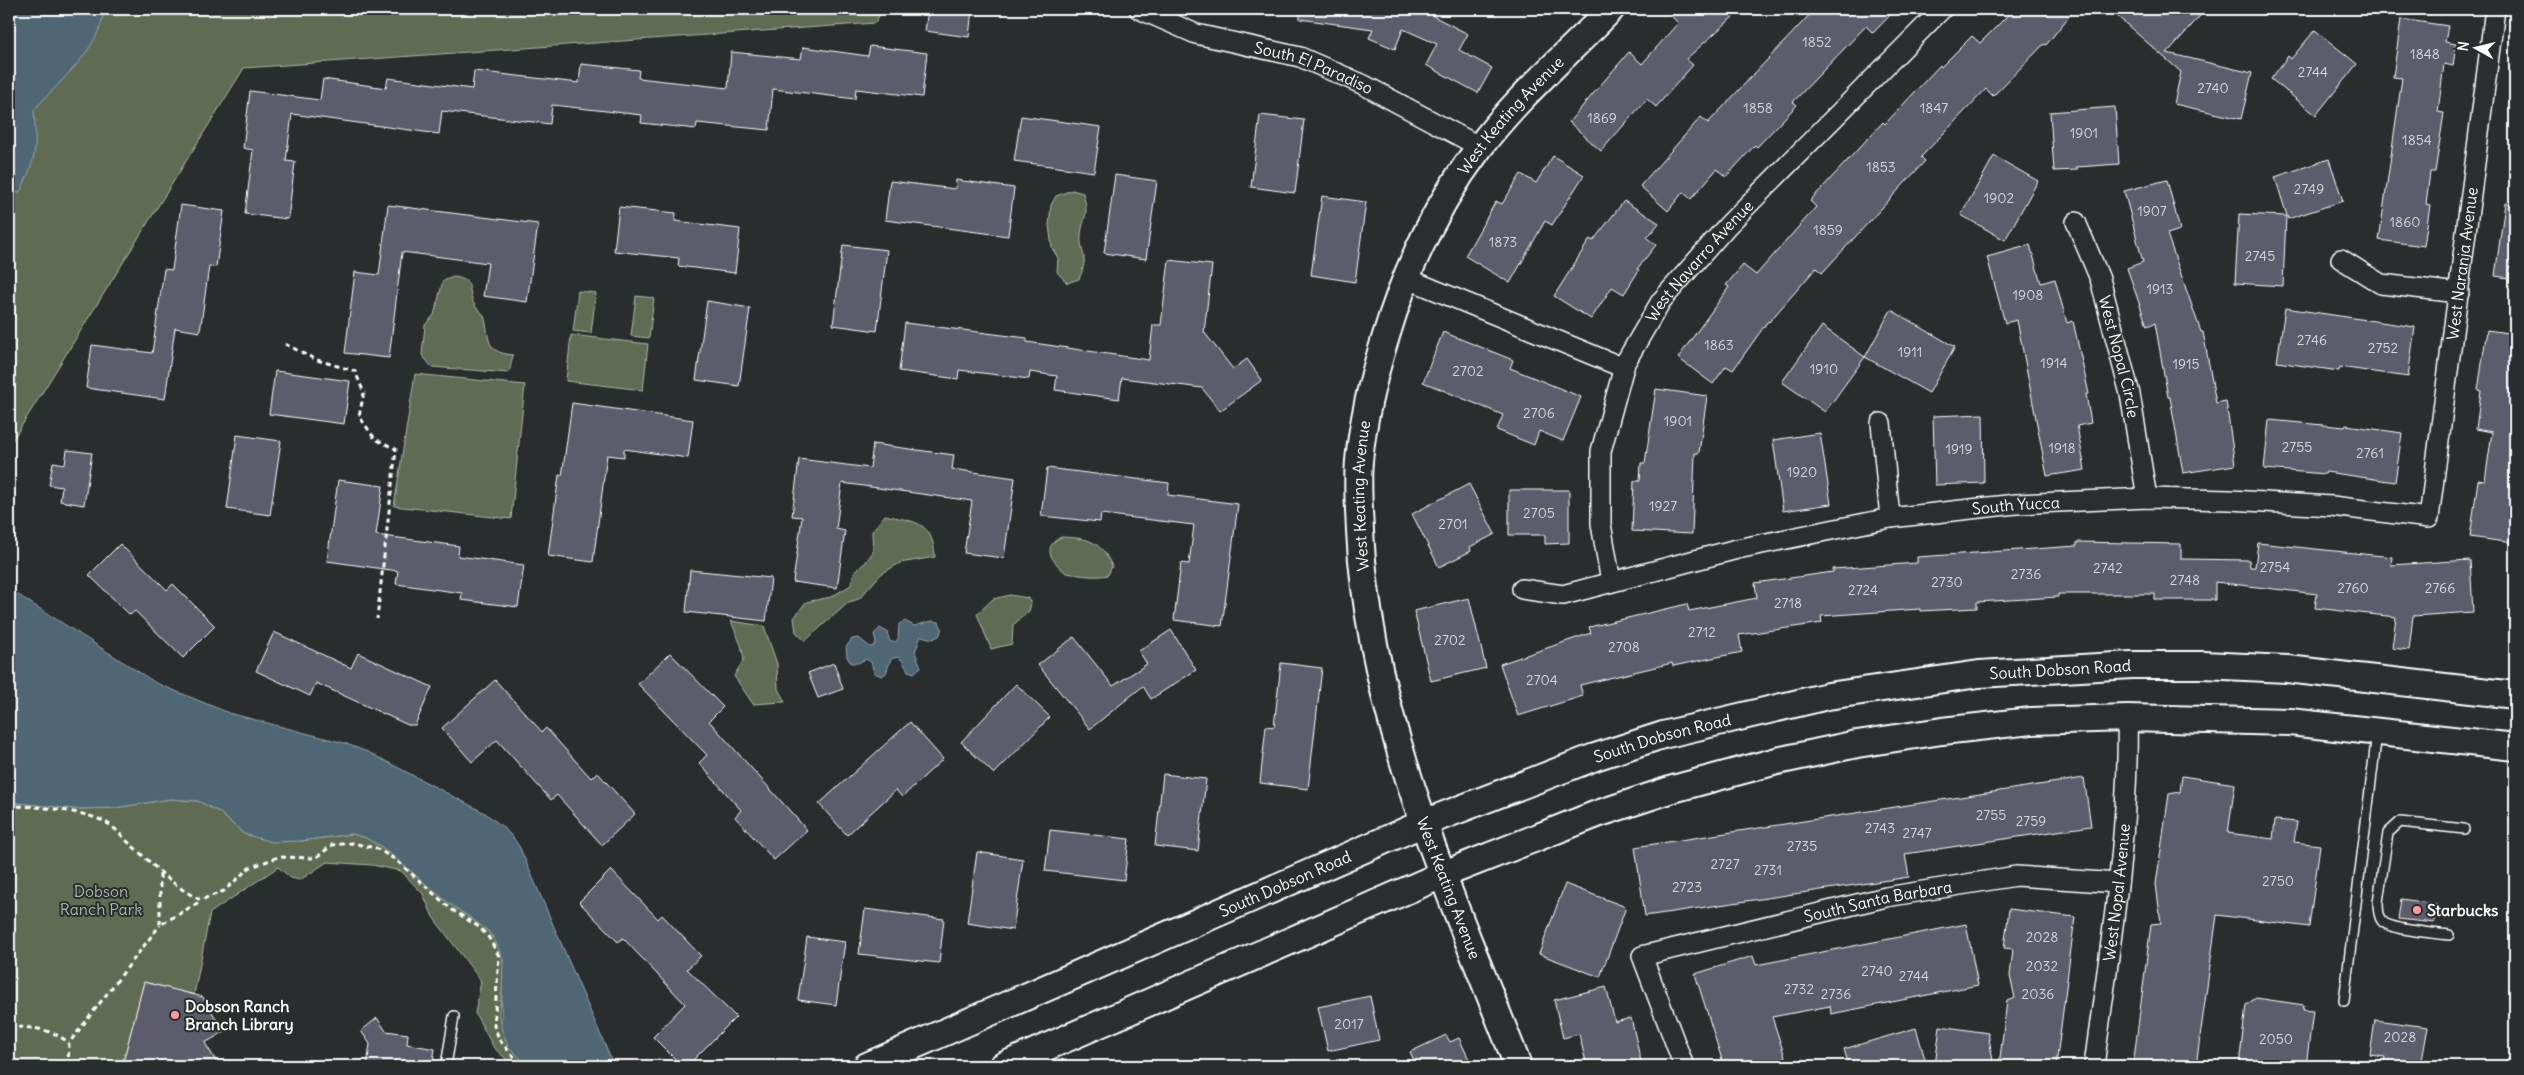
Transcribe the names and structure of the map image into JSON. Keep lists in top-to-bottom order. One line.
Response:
{"streets":{"main road":["West Keating Avenue","South Dobson Road"],"street":["South El Paradiso","West Navarro Avenue","West Naranja Avenue","West Nopal Circle","South Yucca","West Nopal Avenue","South Santa Barbara"]},"crossings":[["South El Paradiso","West Keating Avenue"],["West Keating Avenue","South Dobson Road"],["West Navarro Avenue","South Yucca"],["West Naranja Avenue","South Yucca"],["West Nopal Circle","South Yucca"],["West Nopal Avenue","South Santa Barbara"]],"parks":["Dobson Ranch Park"],"places":["Starbucks","Dobson Ranch Branch Library"],"house_numbers":["1852","1848","2744","2740","1858","1847","1869","1901","1854","1853","2749","1902","1907","1860","1859","1873","2745","1913","1908","2746","1863","2752","1911","1914","1915","1910","2702","2706","1901","2755","1918","1919","2761","1920","1927","2705","2701","2754","2742","2736","2748","2730","2760","2766","2724","2718","2712","2702","2708","2704","2755","2759","2743","2747","2735","2727","2731","2750","2723","2028","2032","2740","2744","2732","2736","2036","2017","2028","2050"],"north":"left"}
